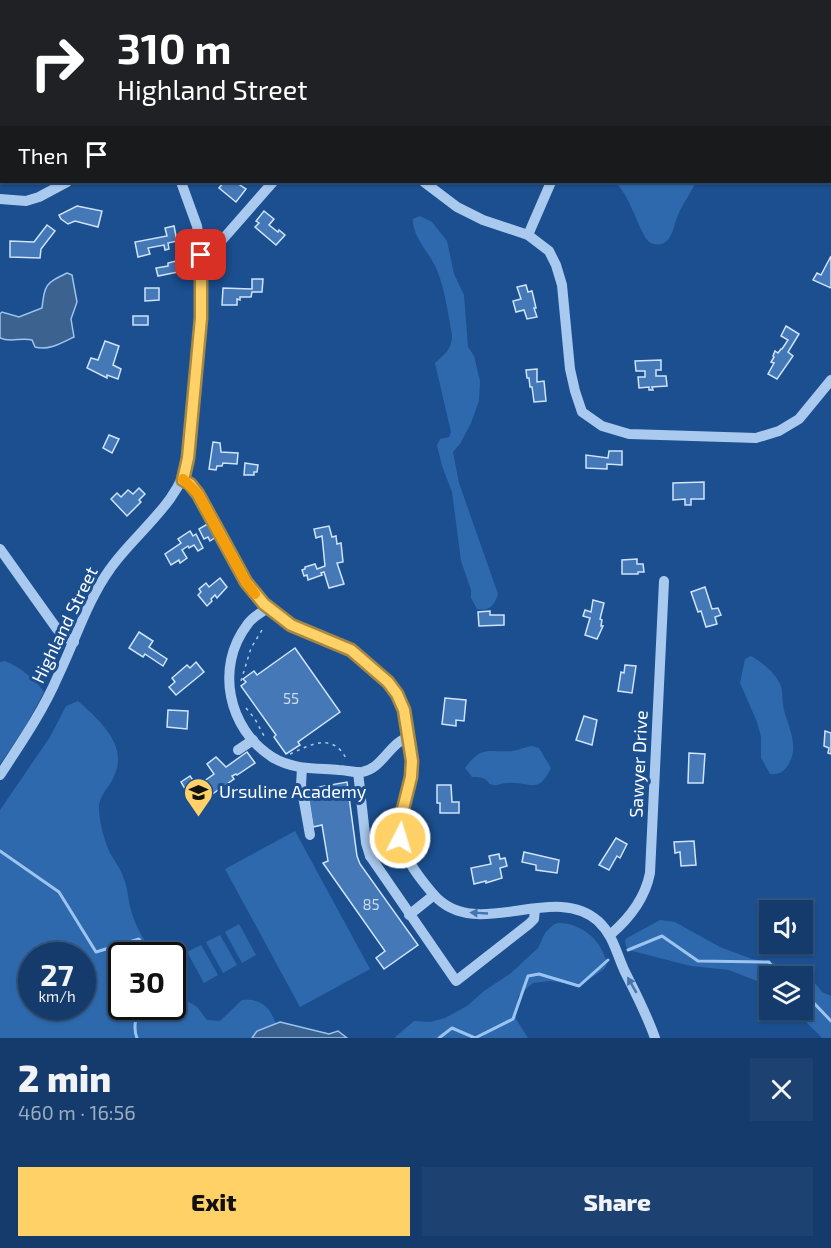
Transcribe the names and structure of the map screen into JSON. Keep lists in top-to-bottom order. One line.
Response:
{"streets":{"street":["Highland Street","Sawyer Drive"]},"places":{"school or university":["Ursuline Academy"]},"house_numbers":["55","85"],"page":{"turn":["310 m","Highland Street"],"then":"Then","speed":"27 km/h","limit":"30","heading":["2 min","460 m · 16:56"],"buttons":["Exit","Share"]}}
